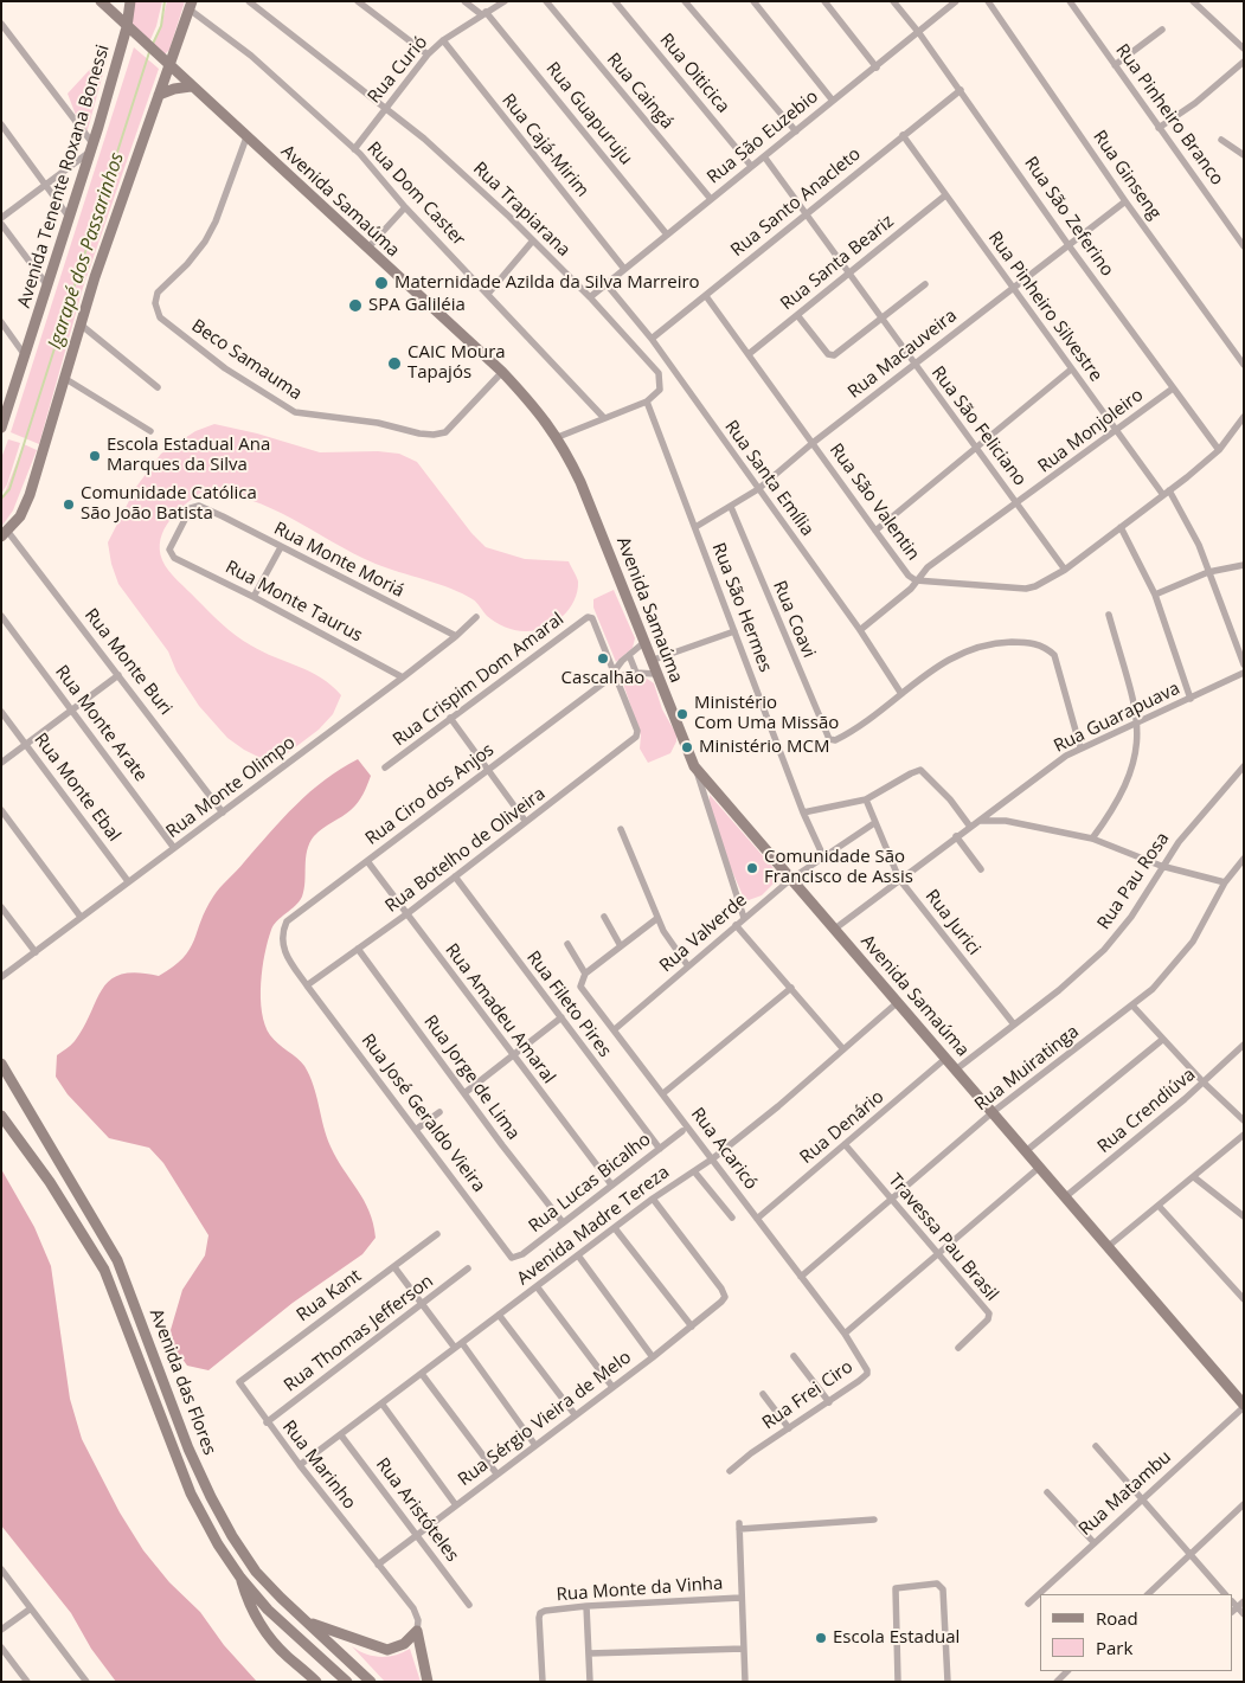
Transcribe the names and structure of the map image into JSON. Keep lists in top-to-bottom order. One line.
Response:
{"streets":{"street":["Rua Curió","Rua Oiticica","Rua Caingá","Rua Guapuruju","Rua Pinheiro Branco","Rua São Euzebio","Rua Cajá-Mirim","Rua Ginseng","Avenida Tenente Roxana Bonessi","Rua Dom Caster","Avenida Samaúma","Rua Santo Anacleto","Rua Trapiarana","Rua São Zeferino","Rua Santa Beariz","Rua Pinheiro Silvestre","Rua Macauveira","Beco Samauma","Rua São Feliciano","Rua Monjoleiro","Rua Santa Emília","Rua São Valentin","Rua Monte Moriá","Rua Monte Taurus","Rua São Hermes","Rua Coavi","Rua Monte Buri","Rua Crispim Dom Amaral","Rua Guarapuava","Rua Monte Arate","Rua Monte Ebal","Rua Monte Olimpo","Rua Ciro dos Anjos","Rua Botelho de Oliveira","Rua Pau Rosa","Rua Jurici","Rua Valverde","Rua Fileto Pires","Rua Amadeu Amaral","Rua Muiratinga","Rua Jorge de Lima","Rua Crendiúva","Rua José Geraldo Vieira","Rua Denário","Rua Acaricó","Rua Lucas Bicalho","Avenida Madre Tereza","Travessa Pau Brasil","Rua Kant","Rua Thomas Jefferson","Avenida das Flores","Rua Frei Ciro","Rua Sérgio Vieira de Melo","Rua Marinho","Rua Matambu","Rua Aristóteles","Rua Monte da Vinha"]},"crossings":[["Rua Curió","Rua Guapuruju"],["Rua Curió","Rua Cajá-Mirim"],["Rua Curió","Rua Dom Caster"],["Rua Curió","Rua Trapiarana"],["Rua Oiticica","Rua São Euzebio"],["Rua Caingá","Rua São Euzebio"],["Rua Guapuruju","Rua São Euzebio"],["Rua São Euzebio","Rua Cajá-Mirim"],["Rua São Euzebio","Rua Trapiarana"],["Rua São Euzebio","Rua São Zeferino"],["Rua São Euzebio","Rua São Feliciano"],["Rua São Euzebio","Rua Santa Emília"],["Rua Ginseng","Rua Macauveira"],["Avenida Tenente Roxana Bonessi","Avenida Samaúma"],["Avenida Samaúma","Beco Samauma"],["Avenida Samaúma","Rua Guarapuava"],["Avenida Samaúma","Rua Pau Rosa"],["Avenida Samaúma","Rua Valverde"],["Avenida Samaúma","Rua Muiratinga"],["Avenida Samaúma","Rua Crendiúva"],["Avenida Samaúma","Rua Denário"],["Avenida Samaúma","Avenida Madre Tereza"],["Avenida Samaúma","Rua Matambu"],["Rua Santo Anacleto","Rua São Zeferino"],["Rua Santo Anacleto","Rua Pinheiro Silvestre"],["Rua Santo Anacleto","Rua São Feliciano"],["Rua Santo Anacleto","Rua Santa Emília"],["Rua Santo Anacleto","Rua São Valentin"],["Rua Trapiarana","Rua São Hermes"],["Rua São Zeferino","Rua Macauveira"],["Rua São Zeferino","Rua Monjoleiro"],["Rua São Zeferino","Rua São Valentin"],["Rua Santa Beariz","Rua Pinheiro Silvestre"],["Rua Santa Beariz","Rua São Feliciano"],["Rua Santa Beariz","Rua São Valentin"],["Rua Pinheiro Silvestre","Rua Macauveira"],["Rua Pinheiro Silvestre","Rua Monjoleiro"],["Rua Pinheiro Silvestre","Rua São Valentin"],["Rua Macauveira","Rua São Feliciano"],["Rua Macauveira","Rua Santa Emília"],["Rua Macauveira","Rua São Valentin"],["Rua Macauveira","Rua São Hermes"],["Rua Macauveira","Rua Coavi"],["Rua São Feliciano","Rua Monjoleiro"],["Rua São Feliciano","Rua São Valentin"],["Rua Monjoleiro","Rua Santa Emília"],["Rua Monjoleiro","Rua São Valentin"],["Rua Santa Emília","Rua Coavi"],["Rua Monte Moriá","Rua Monte Taurus"],["Rua Monte Moriá","Rua Monte Olimpo"],["Rua Monte Taurus","Rua Monte Olimpo"],["Rua São Hermes","Rua Valverde"],["Rua Monte Buri","Rua Monte Olimpo"],["Rua Crispim Dom Amaral","Rua Ciro dos Anjos"],["Rua Crispim Dom Amaral","Rua Botelho de Oliveira"],["Rua Guarapuava","Rua Jurici"],["Rua Monte Arate","Rua Monte Olimpo"],["Rua Monte Ebal","Rua Monte Olimpo"],["Rua Ciro dos Anjos","Rua Botelho de Oliveira"],["Rua Ciro dos Anjos","Rua Amadeu Amaral"],["Rua Ciro dos Anjos","Rua José Geraldo Vieira"],["Rua Botelho de Oliveira","Rua Fileto Pires"],["Rua Botelho de Oliveira","Rua Amadeu Amaral"],["Rua Botelho de Oliveira","Rua Jorge de Lima"],["Rua Botelho de Oliveira","Rua José Geraldo Vieira"],["Rua Pau Rosa","Rua Jurici"],["Rua Jurici","Rua Valverde"],["Rua Valverde","Rua Acaricó"],["Rua Fileto Pires","Rua Lucas Bicalho"],["Rua Amadeu Amaral","Rua Lucas Bicalho"],["Rua Muiratinga","Rua Acaricó"],["Rua Muiratinga","Travessa Pau Brasil"],["Rua Jorge de Lima","Rua Lucas Bicalho"],["Rua José Geraldo Vieira","Rua Lucas Bicalho"],["Rua Denário","Rua Acaricó"],["Rua Denário","Travessa Pau Brasil"],["Rua Acaricó","Avenida Madre Tereza"],["Rua Acaricó","Rua Frei Ciro"],["Avenida Madre Tereza","Rua Sérgio Vieira de Melo"],["Avenida Madre Tereza","Rua Marinho"],["Avenida Madre Tereza","Rua Aristóteles"],["Rua Kant","Rua Marinho"],["Rua Thomas Jefferson","Rua Marinho"],["Rua Sérgio Vieira de Melo","Rua Marinho"],["Rua Sérgio Vieira de Melo","Rua Aristóteles"]],"water":["Igarapé dos Passarinhos"],"places":["Maternidade Azilda da Silva Marreiro","SPA Galiléia","CAIC Moura Tapajós","Escola Estadual Ana Marques da Silva","Comunidade Católica São João Batista","Cascalhão","Ministério Com Uma Missão","Ministério MCM","Comunidade São Francisco de Assis","Escola Estadual"],"legend":["Road","Park"]}
